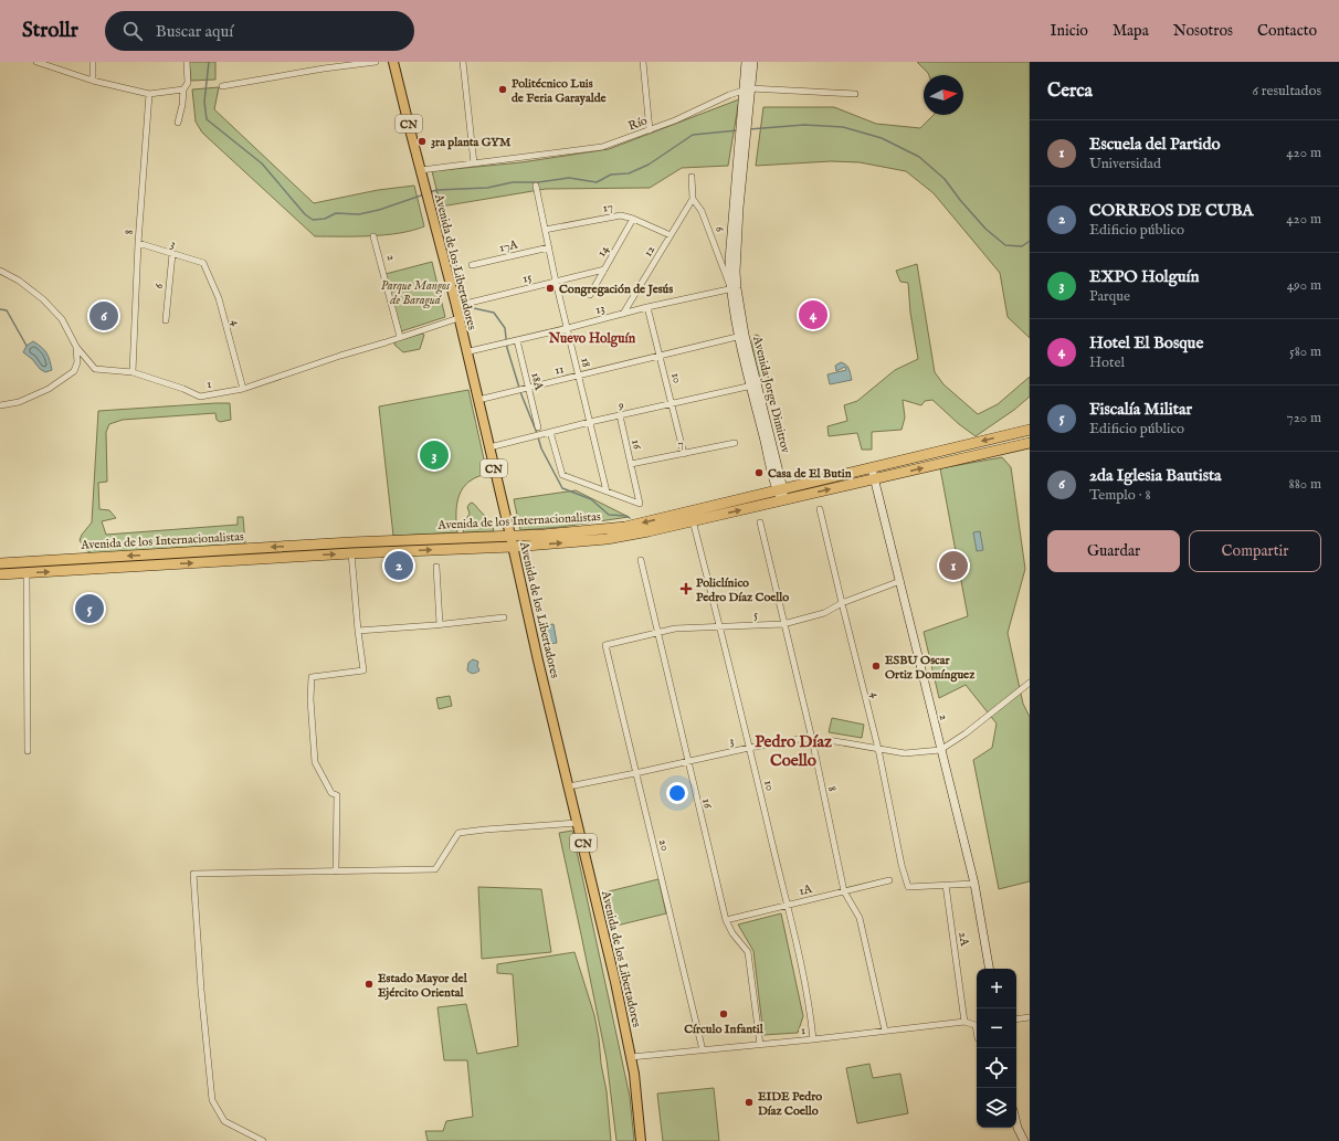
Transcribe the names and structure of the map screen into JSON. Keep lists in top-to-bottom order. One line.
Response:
{"streets":{"highway":["Avenida de los Internacionalistas"],"main road":["CN","Avenida de los Libertadores"],"street":["Río","17","6","8","3","17A","14","12","2","15","13","4","18","11","10","18A","1","Avenida Jorge Dimitrov","9","7","16","5","20","1A","2A"]},"crossings":[["Río","Avenida de los Libertadores"],["Río","Avenida Jorge Dimitrov"],["17","14"],["17","12"],["17","18"],["6","3"],["6","12"],["6","13"],["6","Avenida Jorge Dimitrov"],["8","3"],["8","1"],["8","5"],["8","1A"],["3","2"],["3","Avenida de los Libertadores"],["3","4"],["3","10"],["3","16"],["3","20"],["17A","18"],["14","15"],["12","13"],["2","1"],["2","Avenida de los Internacionalistas"],["2","5"],["Avenida de los Libertadores","15"],["Avenida de los Libertadores","1"],["Avenida de los Libertadores","9"],["Avenida de los Libertadores","Avenida de los Internacionalistas"],["15","18"],["13","18"],["13","10"],["13","18A"],["13","Avenida Jorge Dimitrov"],["4","1"],["4","5"],["4","2A"],["18","11"],["18","9"],["18","16"],["11","10"],["11","18A"],["11","Avenida Jorge Dimitrov"],["10","1"],["10","9"],["10","7"],["10","Avenida de los Internacionalistas"],["10","5"],["10","1A"],["1","16"],["1","20"],["1","2A"],["Avenida Jorge Dimitrov","9"],["Avenida Jorge Dimitrov","Avenida de los Internacionalistas"],["9","16"],["7","16"],["16","5"],["16","1A"],["5","20"]],"districts":["Nuevo Holguín","Pedro Díaz Coello"],"parks":["Parque Mangos de Baraguá"],"places":{"other":["Politécnico Luis de Feria Garayalde","3ra planta GYM","Congregación de Jesús","Casa de El Butin","ESBU Oscar Ortiz Domínguez","Estado Mayor del Ejército Oriental","Círculo Infantil","EIDE Pedro Díaz Coello"],"health":["Policlínico Pedro Díaz Coello"]},"north":"right","page":{"header":"Strollr","search":"Buscar aquí","nav":["Inicio","Mapa","Nosotros","Contacto"],"heading":["Cerca","6 resultados"],"list":[{"mark":"1","name":"Escuela del Partido","note":"Universidad","value":"420 m"},{"mark":"2","name":"CORREOS DE CUBA","note":"Edificio público","value":"420 m"},{"mark":"3","name":"EXPO Holguín","note":"Parque","value":"490 m"},{"mark":"4","name":"Hotel El Bosque","note":"Hotel","value":"580 m"},{"mark":"5","name":"Fiscalía Militar","note":"Edificio público","value":"720 m"},{"mark":"6","name":"2da Iglesia Bautista","note":"Templo · 8","value":"880 m"}],"pins":["4","6","3","1","2","5"],"buttons":["Guardar","Compartir"],"map_buttons":["+","−"]}}
